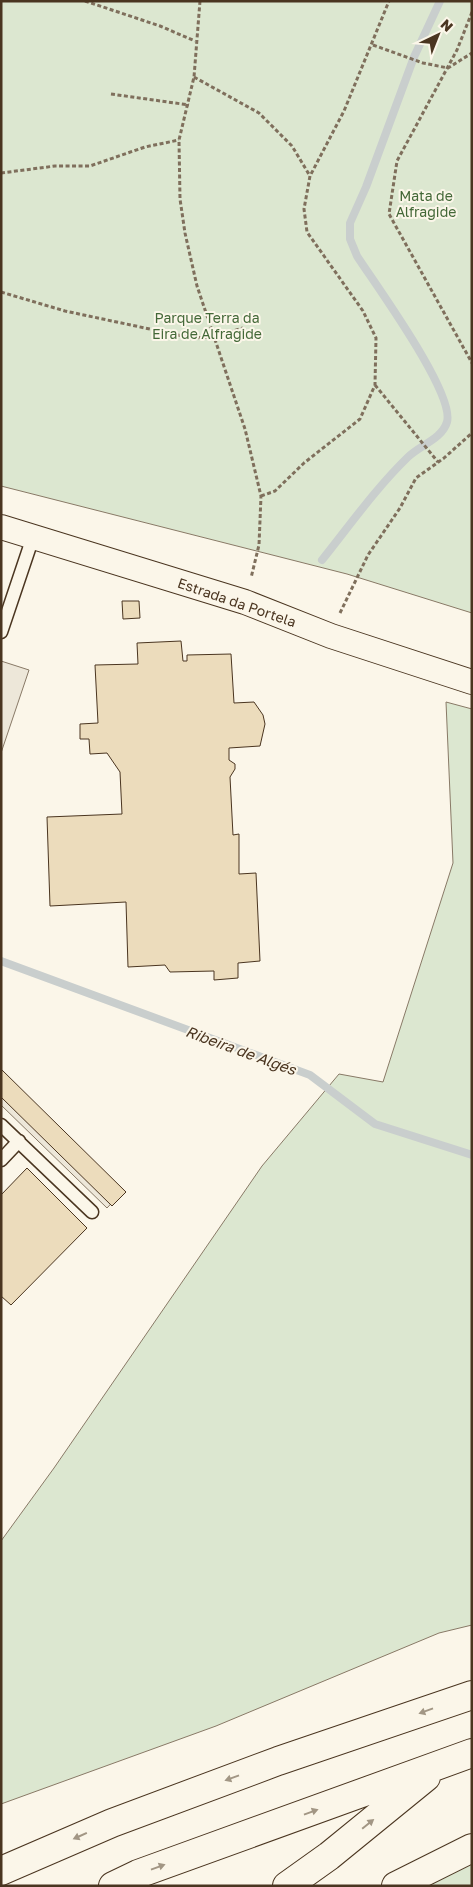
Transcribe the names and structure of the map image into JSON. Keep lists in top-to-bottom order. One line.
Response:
{"streets":{"street":["Estrada da Portela"]},"water":["Ribeira de Algés"],"parks":["Mata de Alfragide","Parque Terra da Eira de Alfragide"],"north":"top right"}
